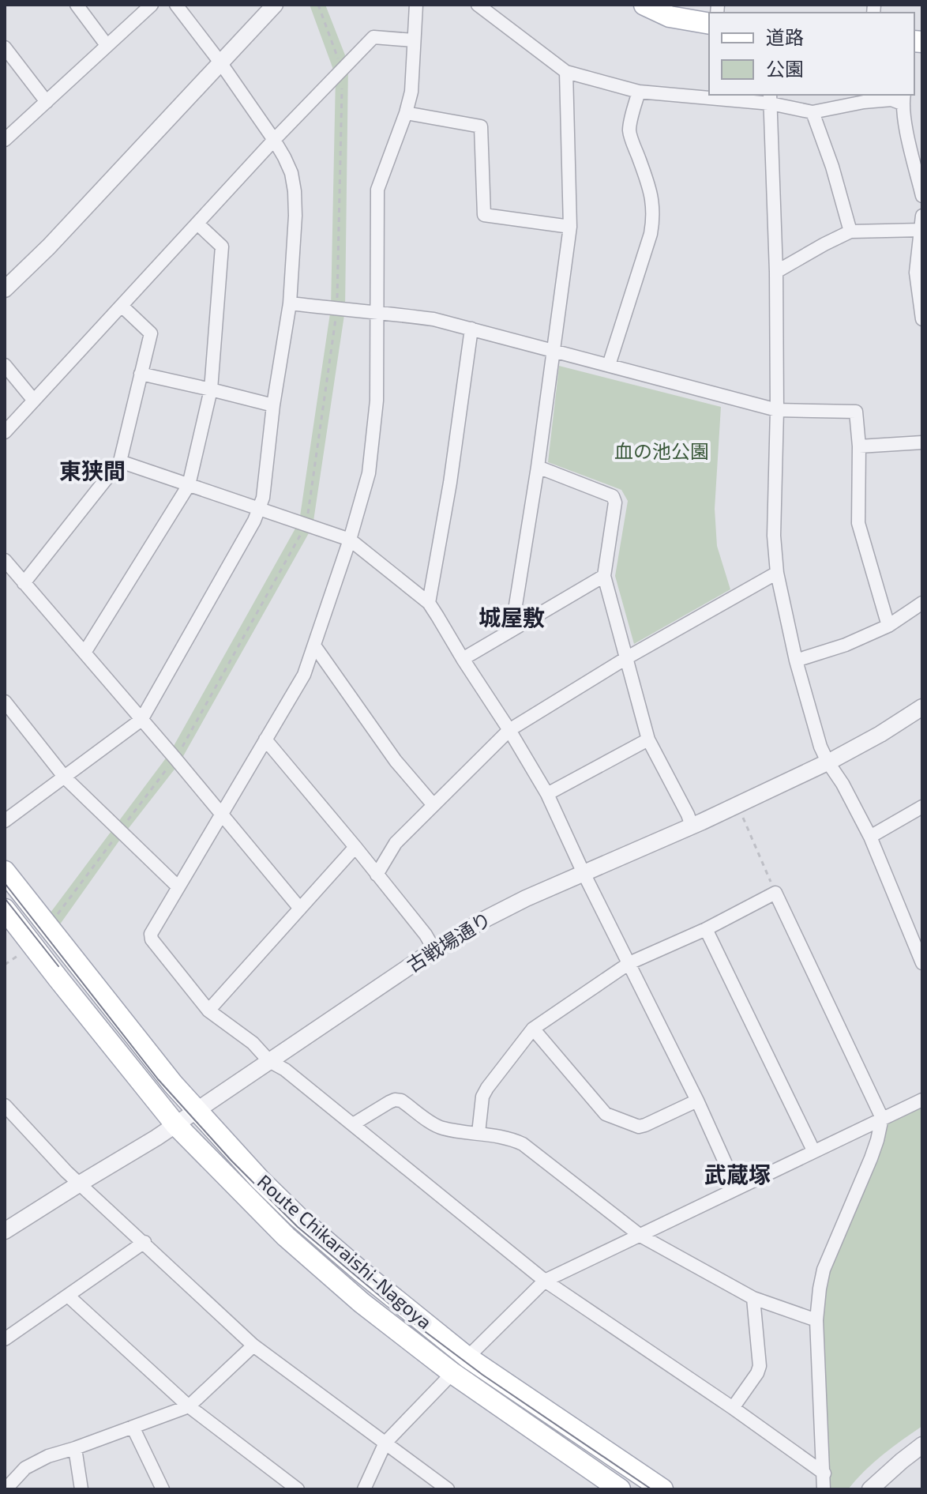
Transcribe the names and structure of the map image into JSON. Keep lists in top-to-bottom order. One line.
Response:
{"streets":{"main road":["Route Chikaraishi-Nagoya"],"street":["古戦場通り"]},"crossings":[["古戦場通り","Route Chikaraishi-Nagoya"]],"districts":["東狭間","城屋敷","武蔵塚"],"parks":["血の池公園"],"legend":["道路","公園"]}
